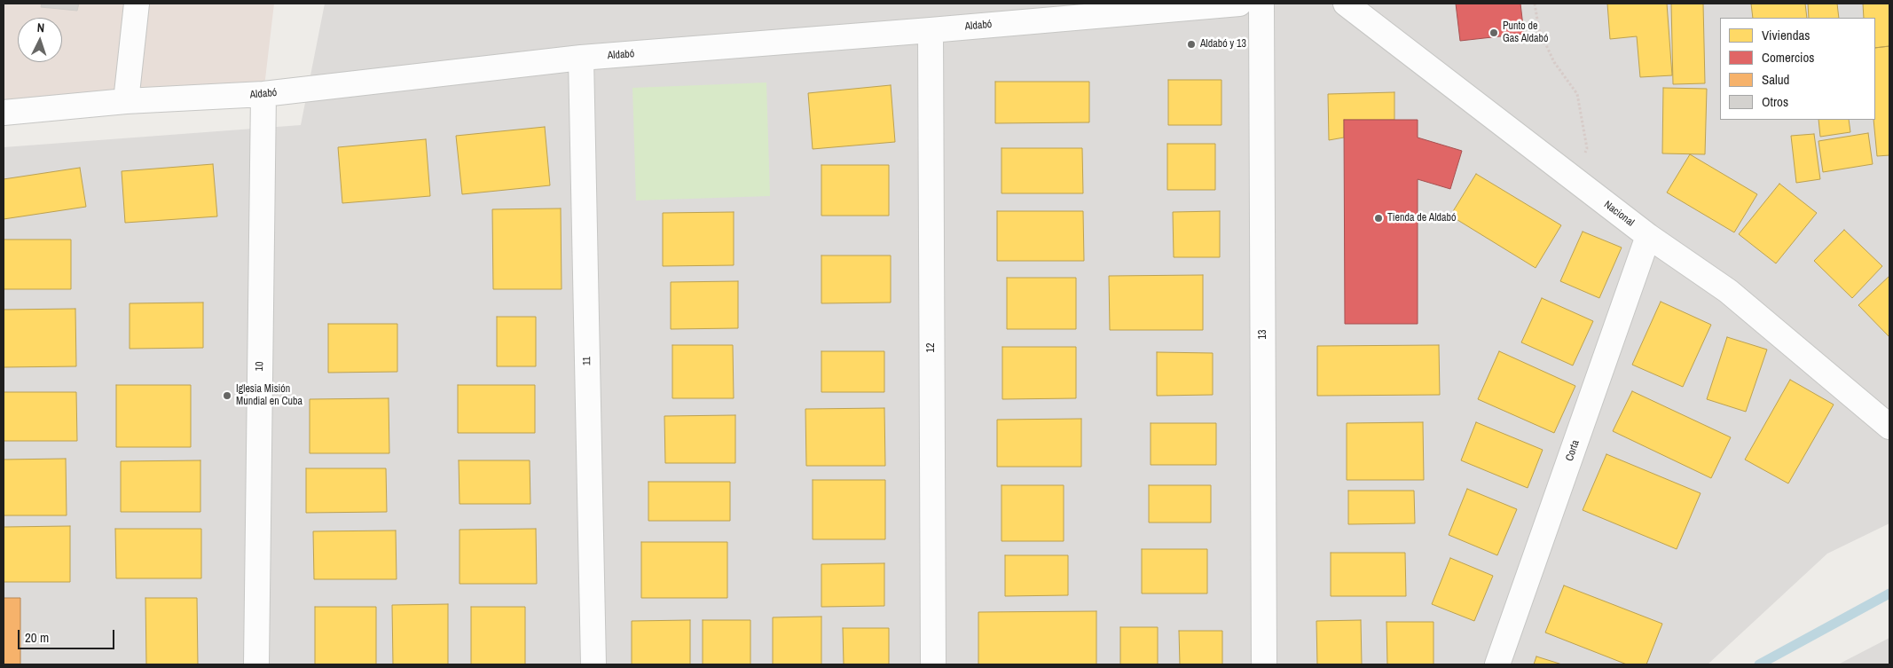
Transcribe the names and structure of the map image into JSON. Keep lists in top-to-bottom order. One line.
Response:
{"streets":{"street":["Aldabó","Nacional","13","12","11","10","Corta"]},"crossings":[["Aldabó","12"],["Aldabó","11"],["Aldabó","10"],["Nacional","Corta"]],"places":["Punto de Gas Aldabó","Aldabó y 13","Tienda de Aldabó","Iglesia Misión Mundial en Cuba"],"legend":["Viviendas","Comercios","Salud","Otros"],"scale_bar":"20 m","north":"top"}
